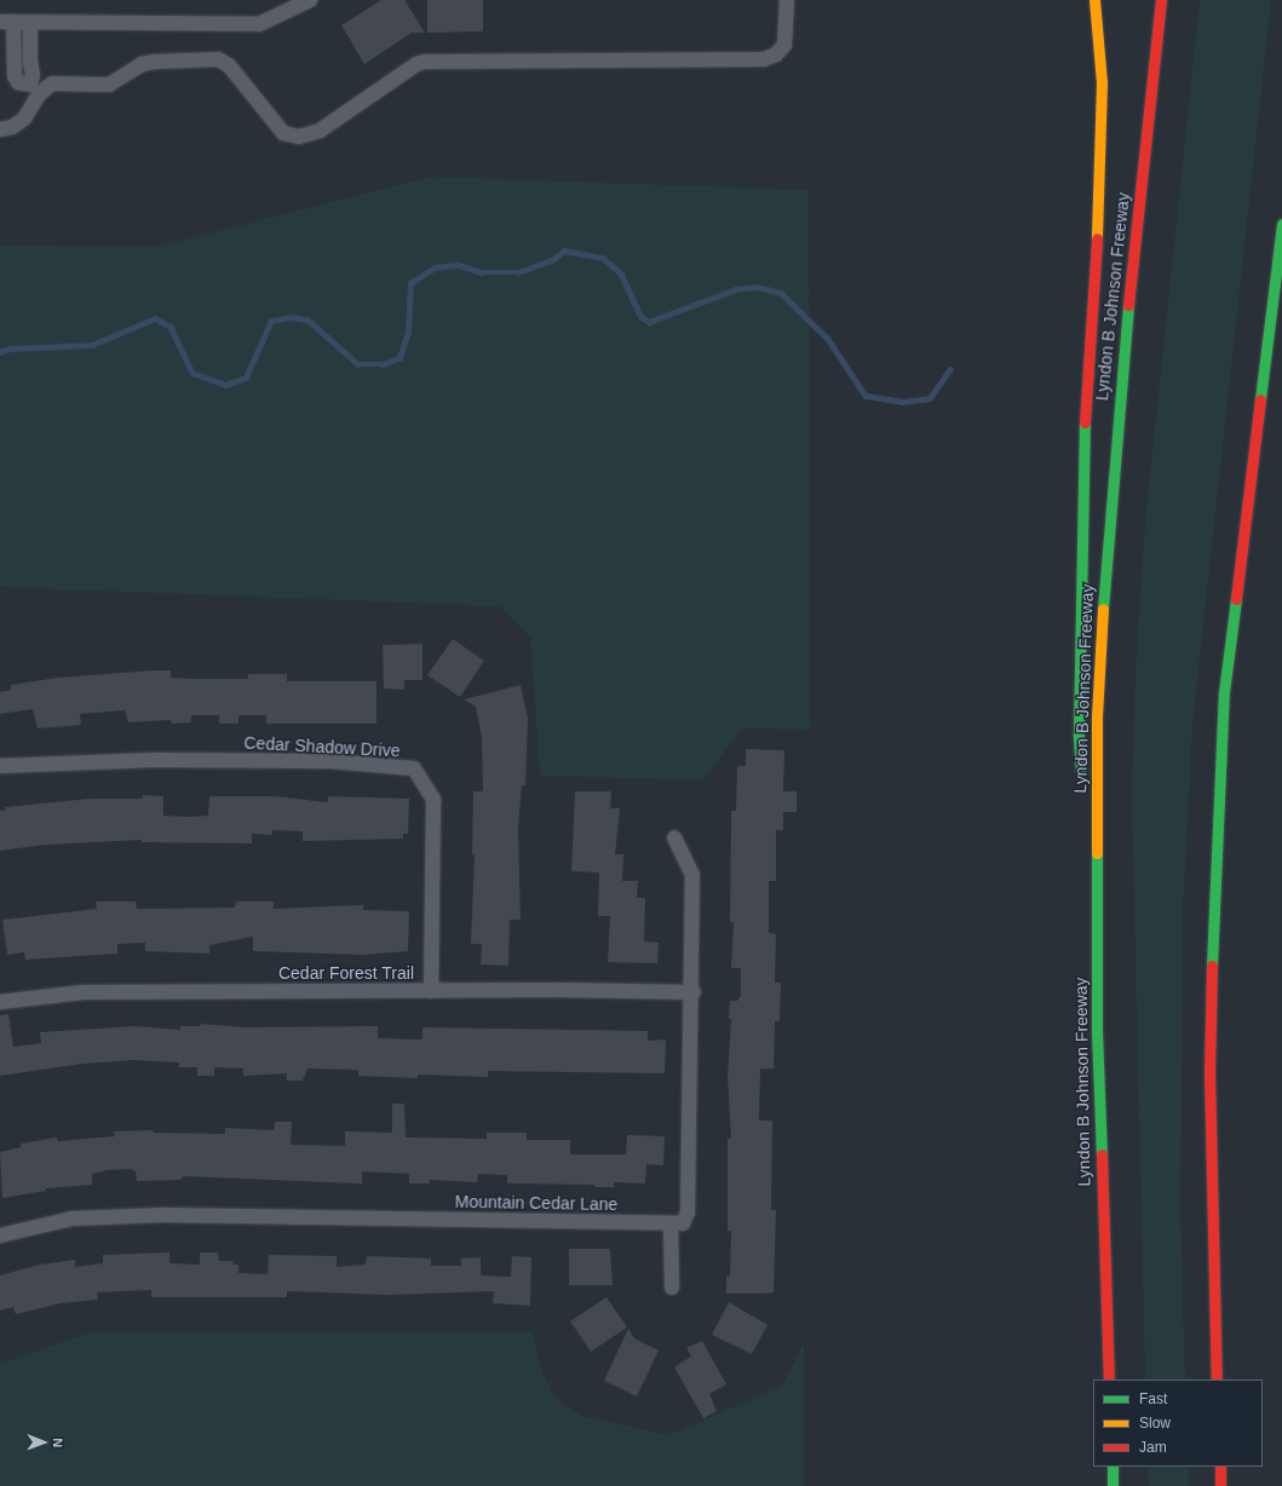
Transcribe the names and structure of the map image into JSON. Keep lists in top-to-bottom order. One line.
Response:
{"streets":{"highway":["Lyndon B Johnson Freeway"],"street":["Cedar Shadow Drive","Cedar Forest Trail","Mountain Cedar Lane"]},"crossings":[["Cedar Shadow Drive","Cedar Forest Trail"]],"legend":["Fast","Slow","Jam"],"north":"right"}
